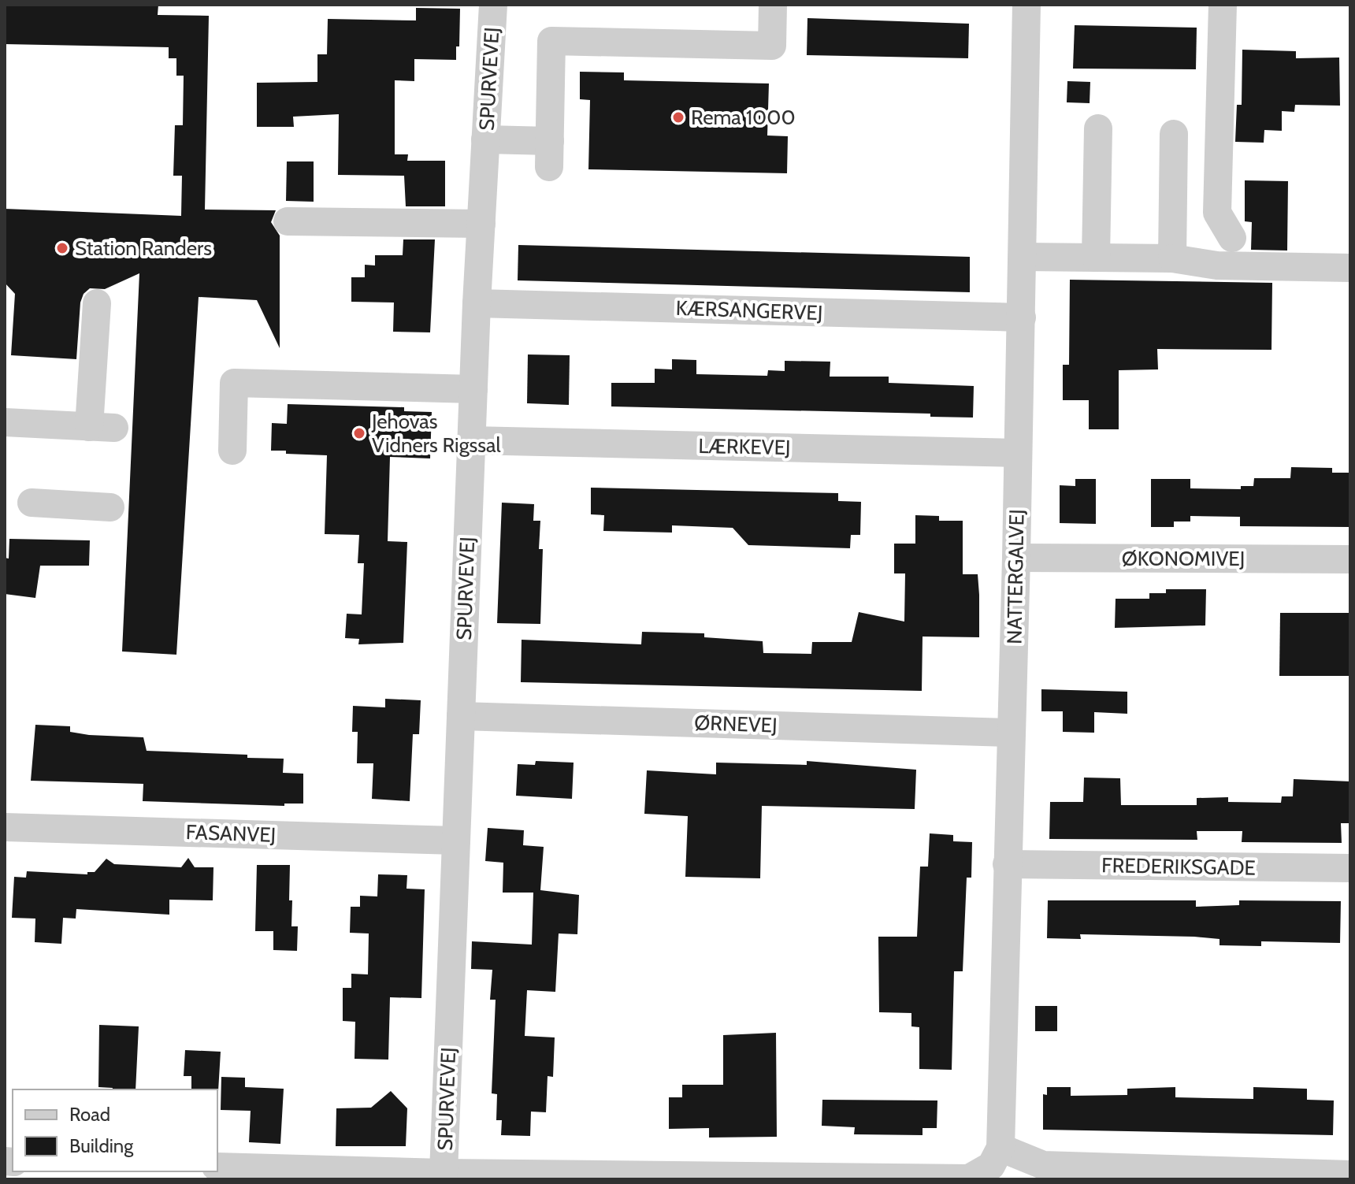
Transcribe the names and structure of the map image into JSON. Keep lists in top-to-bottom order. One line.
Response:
{"streets":{"street":["SPURVEVEJ","KÆRSANGERVEJ","LÆRKEVEJ","ØKONOMIVEJ","NATTERGALVEJ","ØRNEVEJ","FASANVEJ","FREDERIKSGADE"]},"crossings":[["SPURVEVEJ","KÆRSANGERVEJ"],["SPURVEVEJ","LÆRKEVEJ"],["SPURVEVEJ","ØRNEVEJ"],["SPURVEVEJ","FASANVEJ"],["KÆRSANGERVEJ","NATTERGALVEJ"],["LÆRKEVEJ","NATTERGALVEJ"],["ØKONOMIVEJ","NATTERGALVEJ"],["NATTERGALVEJ","ØRNEVEJ"],["NATTERGALVEJ","FREDERIKSGADE"]],"places":["Rema 1000","Station Randers","Jehovas Vidners Rigssal"],"legend":["Road","Building"]}
